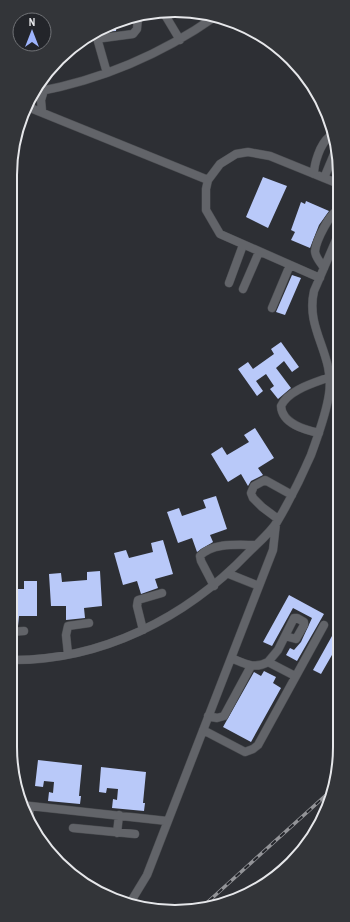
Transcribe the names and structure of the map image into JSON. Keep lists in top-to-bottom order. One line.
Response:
{"north":"top"}
